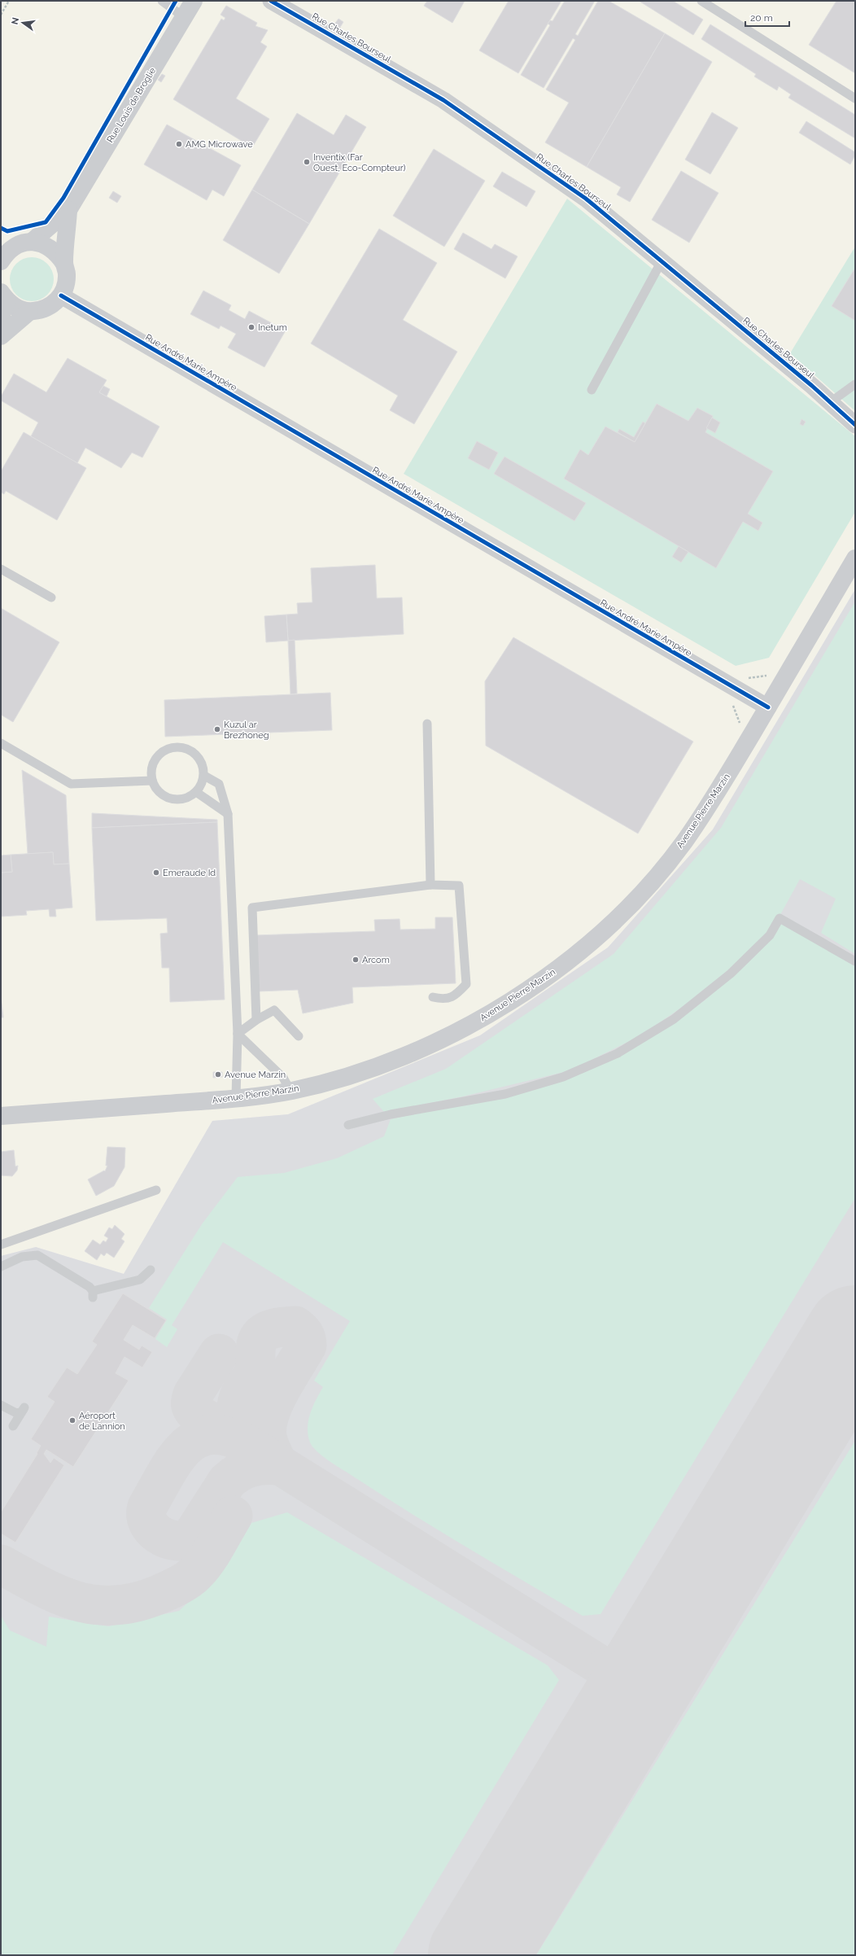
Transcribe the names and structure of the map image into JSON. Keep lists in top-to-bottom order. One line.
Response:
{"streets":{"main road":["Rue Louis de Broglie","Avenue Pierre Marzin"],"street":["Rue Charles Bourseul","Rue André Marie Ampère"]},"crossings":[["Rue Louis de Broglie","Rue André Marie Ampère"],["Rue André Marie Ampère","Avenue Pierre Marzin"]],"places":["AMG Microwave","Inventix (Far Ouest, Eco-Compteur)","Inetum","Kuzul ar Brezhoneg","Emeraude Id","Arcom","Avenue Marzin","Aéroport de Lannion"],"scale_bar":"20 m","north":"left"}
